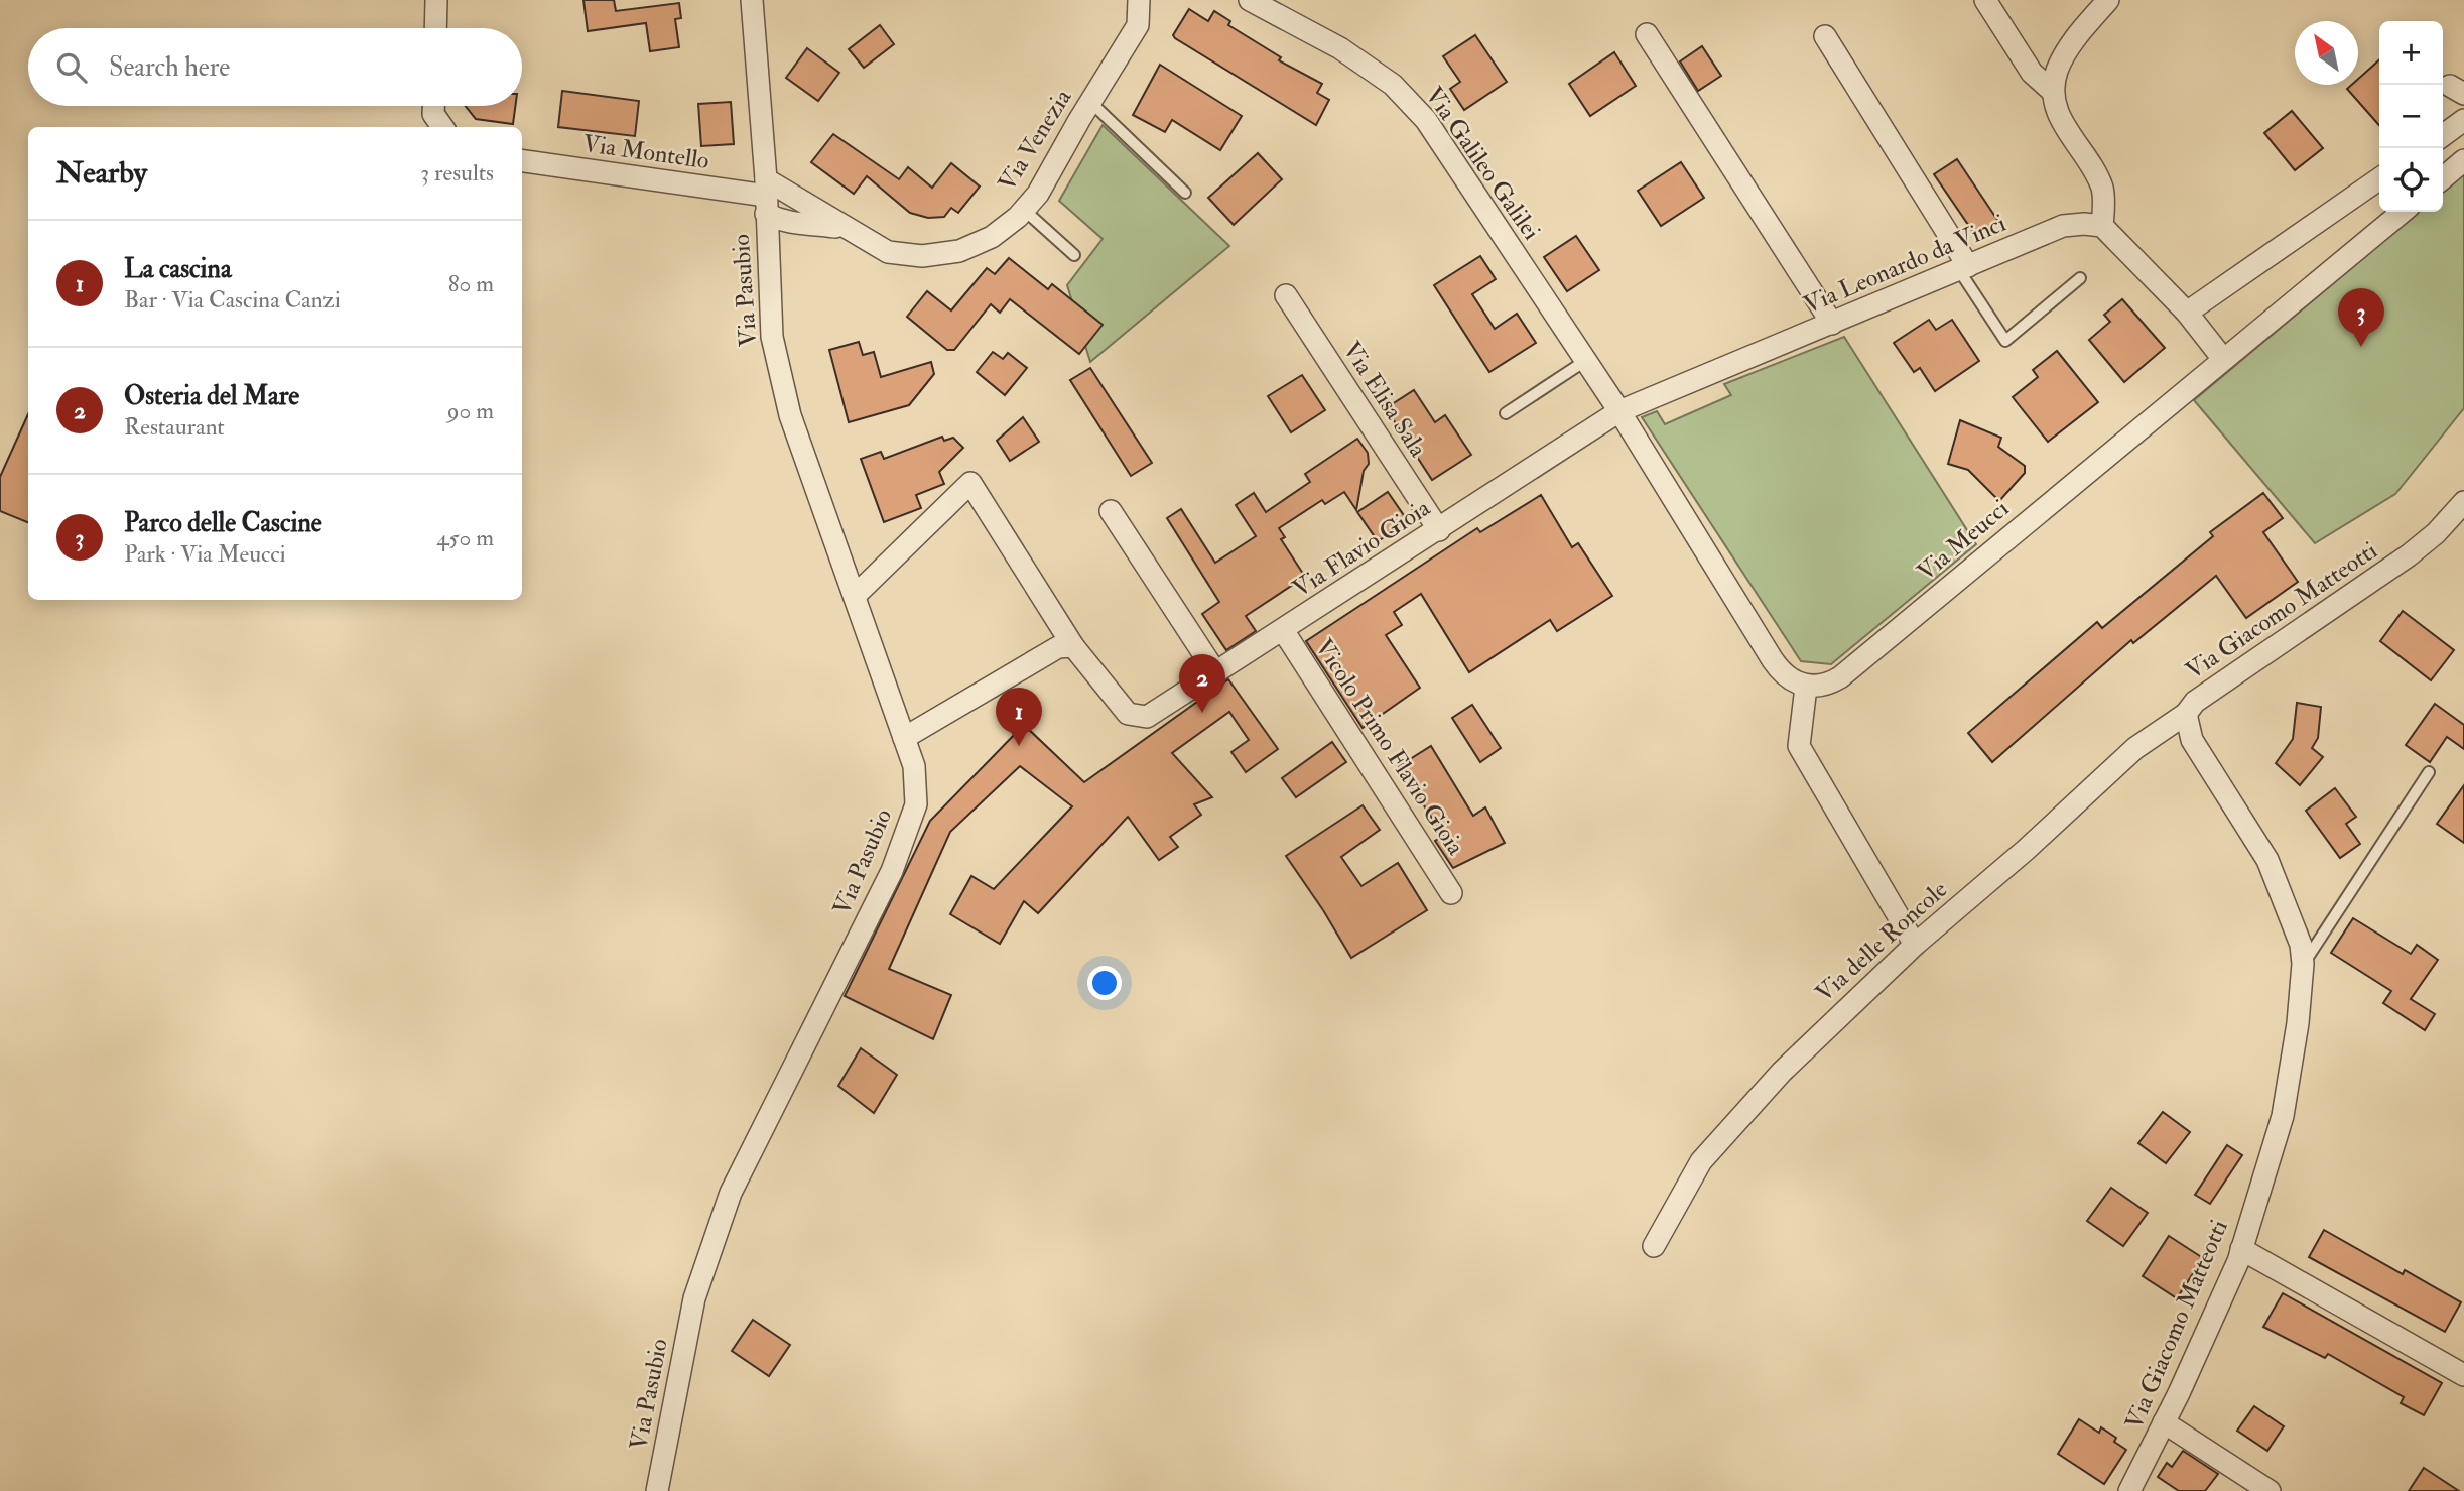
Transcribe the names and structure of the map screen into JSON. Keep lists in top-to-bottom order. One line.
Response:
{"streets":{"street":["Via Venezia","Via Montello","Via Galileo Galilei","Via Leonardo da Vinci","Via Pasubio","Via Elisa Sala","Via Meucci","Via Flavio Gioia","Via Giacomo Matteotti","Vicolo Primo Flavio Gioia","Via delle Roncole"]},"crossings":[["Via Venezia","Via Montello"],["Via Venezia","Via Pasubio"],["Via Montello","Via Pasubio"],["Via Galileo Galilei","Via Leonardo da Vinci"],["Via Galileo Galilei","Via Flavio Gioia"],["Via Leonardo da Vinci","Via Flavio Gioia"],["Via Elisa Sala","Via Flavio Gioia"],["Via Flavio Gioia","Vicolo Primo Flavio Gioia"],["Via Giacomo Matteotti","Via delle Roncole"]],"north":"top left","page":{"map_buttons":["+","−"],"search":"Search here","heading":["Nearby","3 results"],"list":[{"mark":"1","name":"La cascina","note":"Bar · Via Cascina Canzi","value":"80 m"},{"mark":"2","name":"Osteria del Mare","note":"Restaurant","value":"90 m"},{"mark":"3","name":"Parco delle Cascine","note":"Park · Via Meucci","value":"450 m"}],"pins":["3","2","1"]}}
